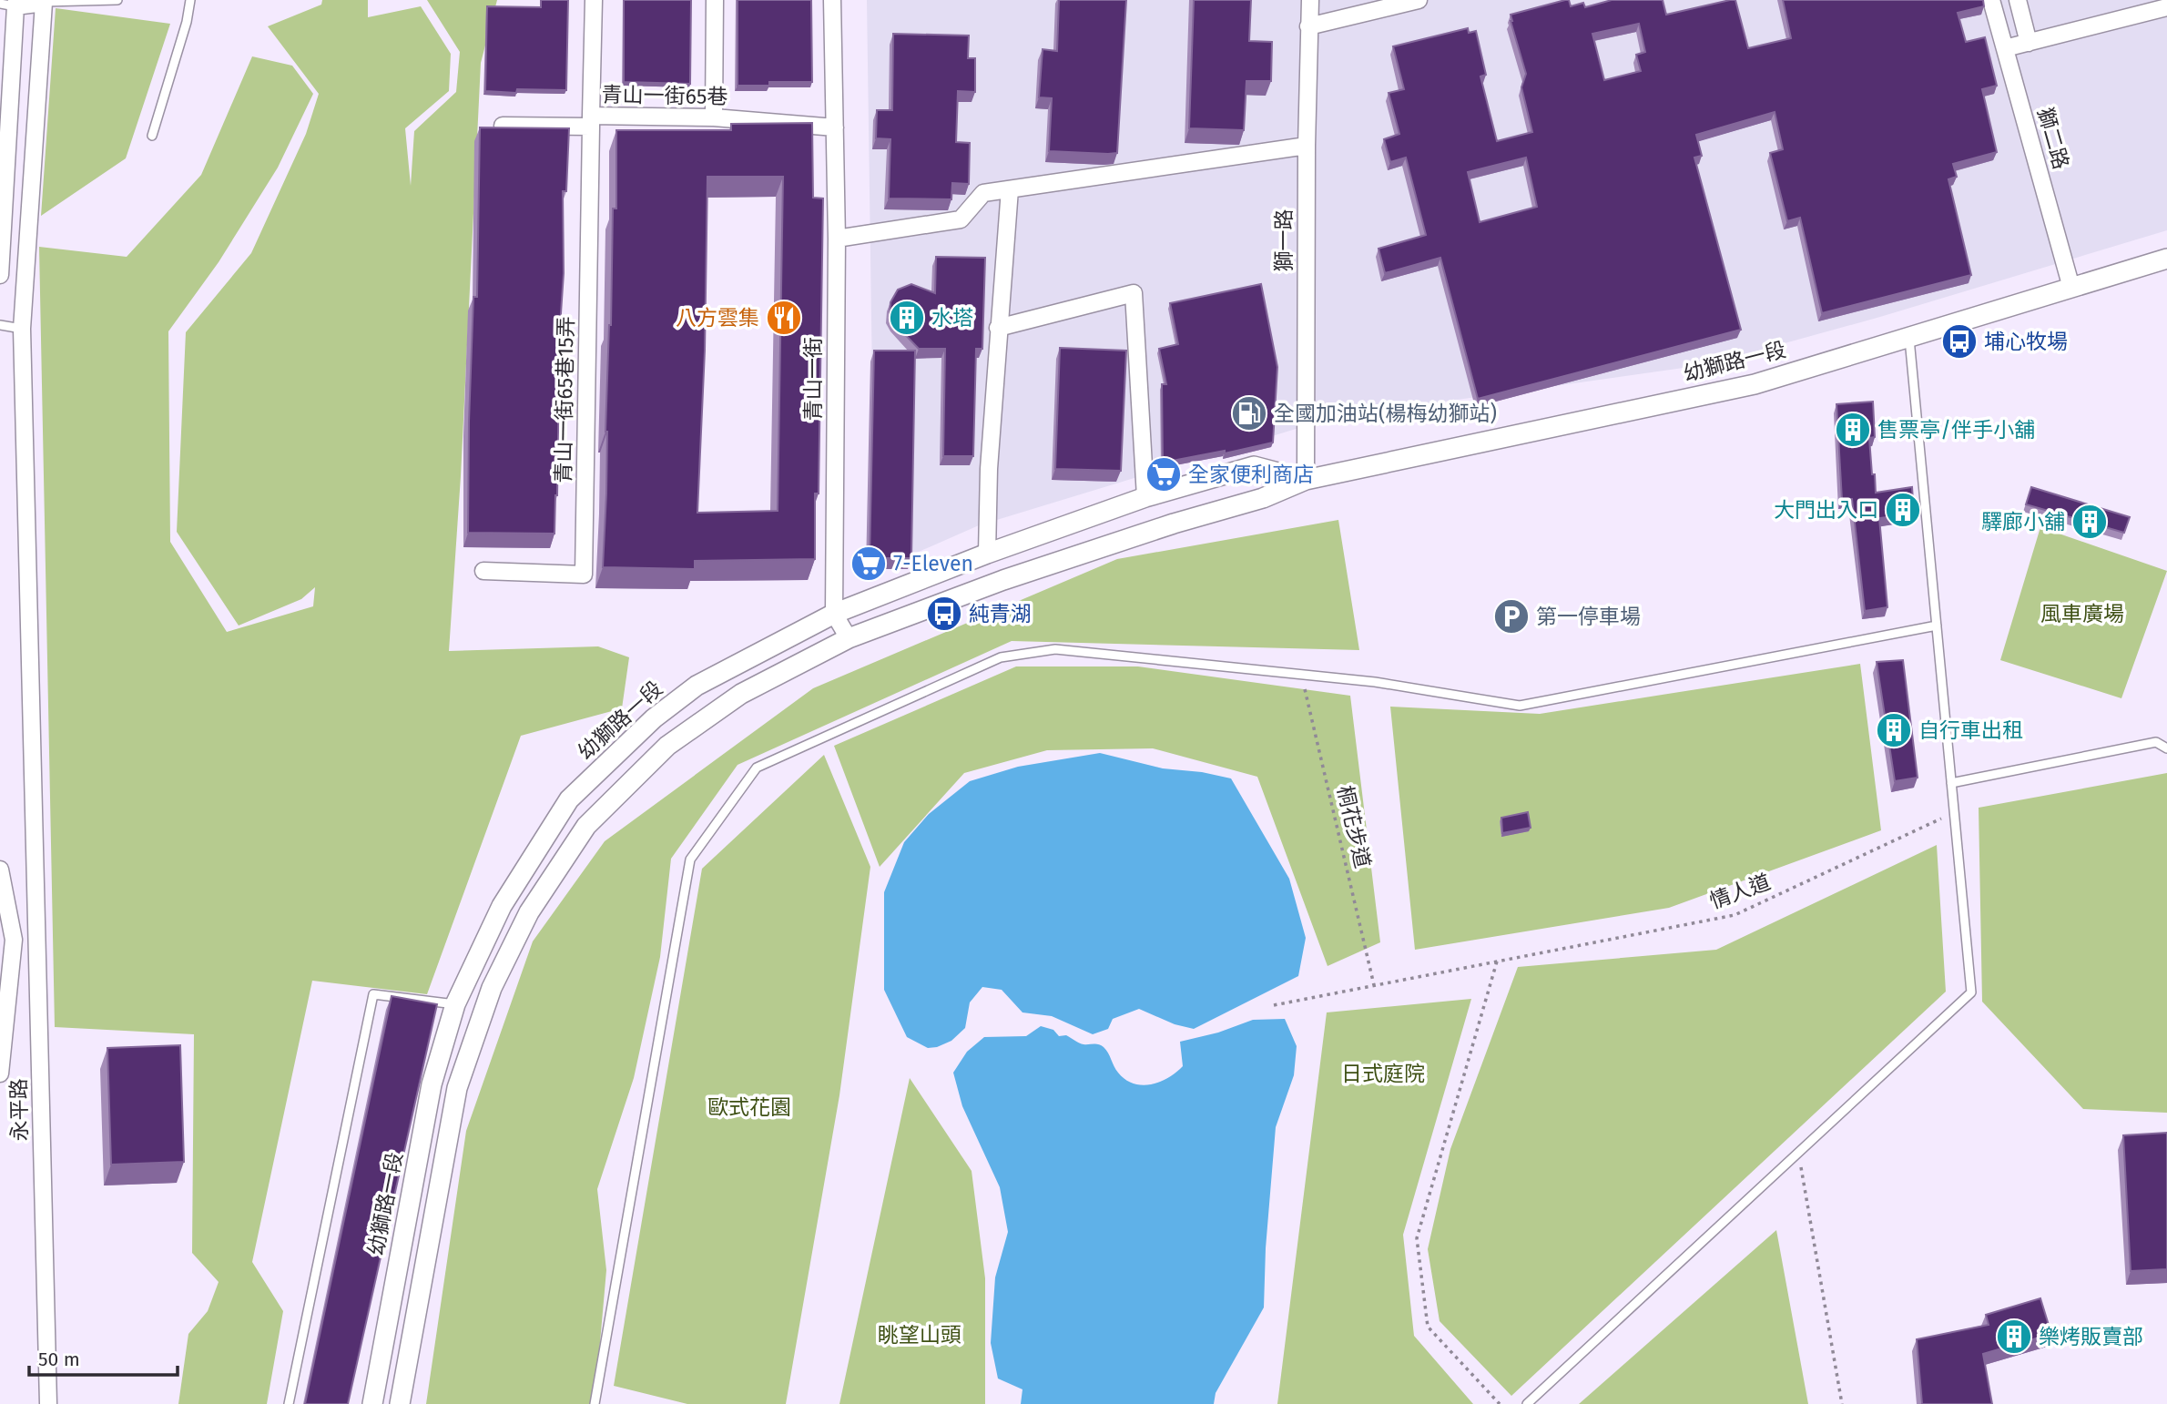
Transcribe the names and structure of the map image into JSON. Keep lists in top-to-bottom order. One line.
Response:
{"streets":{"street":["青山一街65巷","獅二路","獅一路","幼獅路一段","青山一街","青山一街65巷15弄","永平路"],"path":["桐花步道","情人道"]},"crossings":[["青山一街65巷","青山一街"],["青山一街65巷","青山一街65巷15弄"],["獅二路","幼獅路一段"],["獅一路","幼獅路一段"],["幼獅路一段","青山一街"],["桐花步道","情人道"]],"parks":["風車廣場","日式庭院","歐式花園","眺望山頭"],"places":{"restaurant":["八方雲集"],"building":["水塔","售票亭/伴手小舖","大門出入口","驛廊小舖","自行車出租","樂烤販賣部"],"bus stop":["埔心牧場","純青湖"],"fuel station":["全國加油站(楊梅幼獅站)"],"supermarket":["全家便利商店","7-Eleven"],"parking":["第一停車場"]},"scale_bar":"50 m"}
